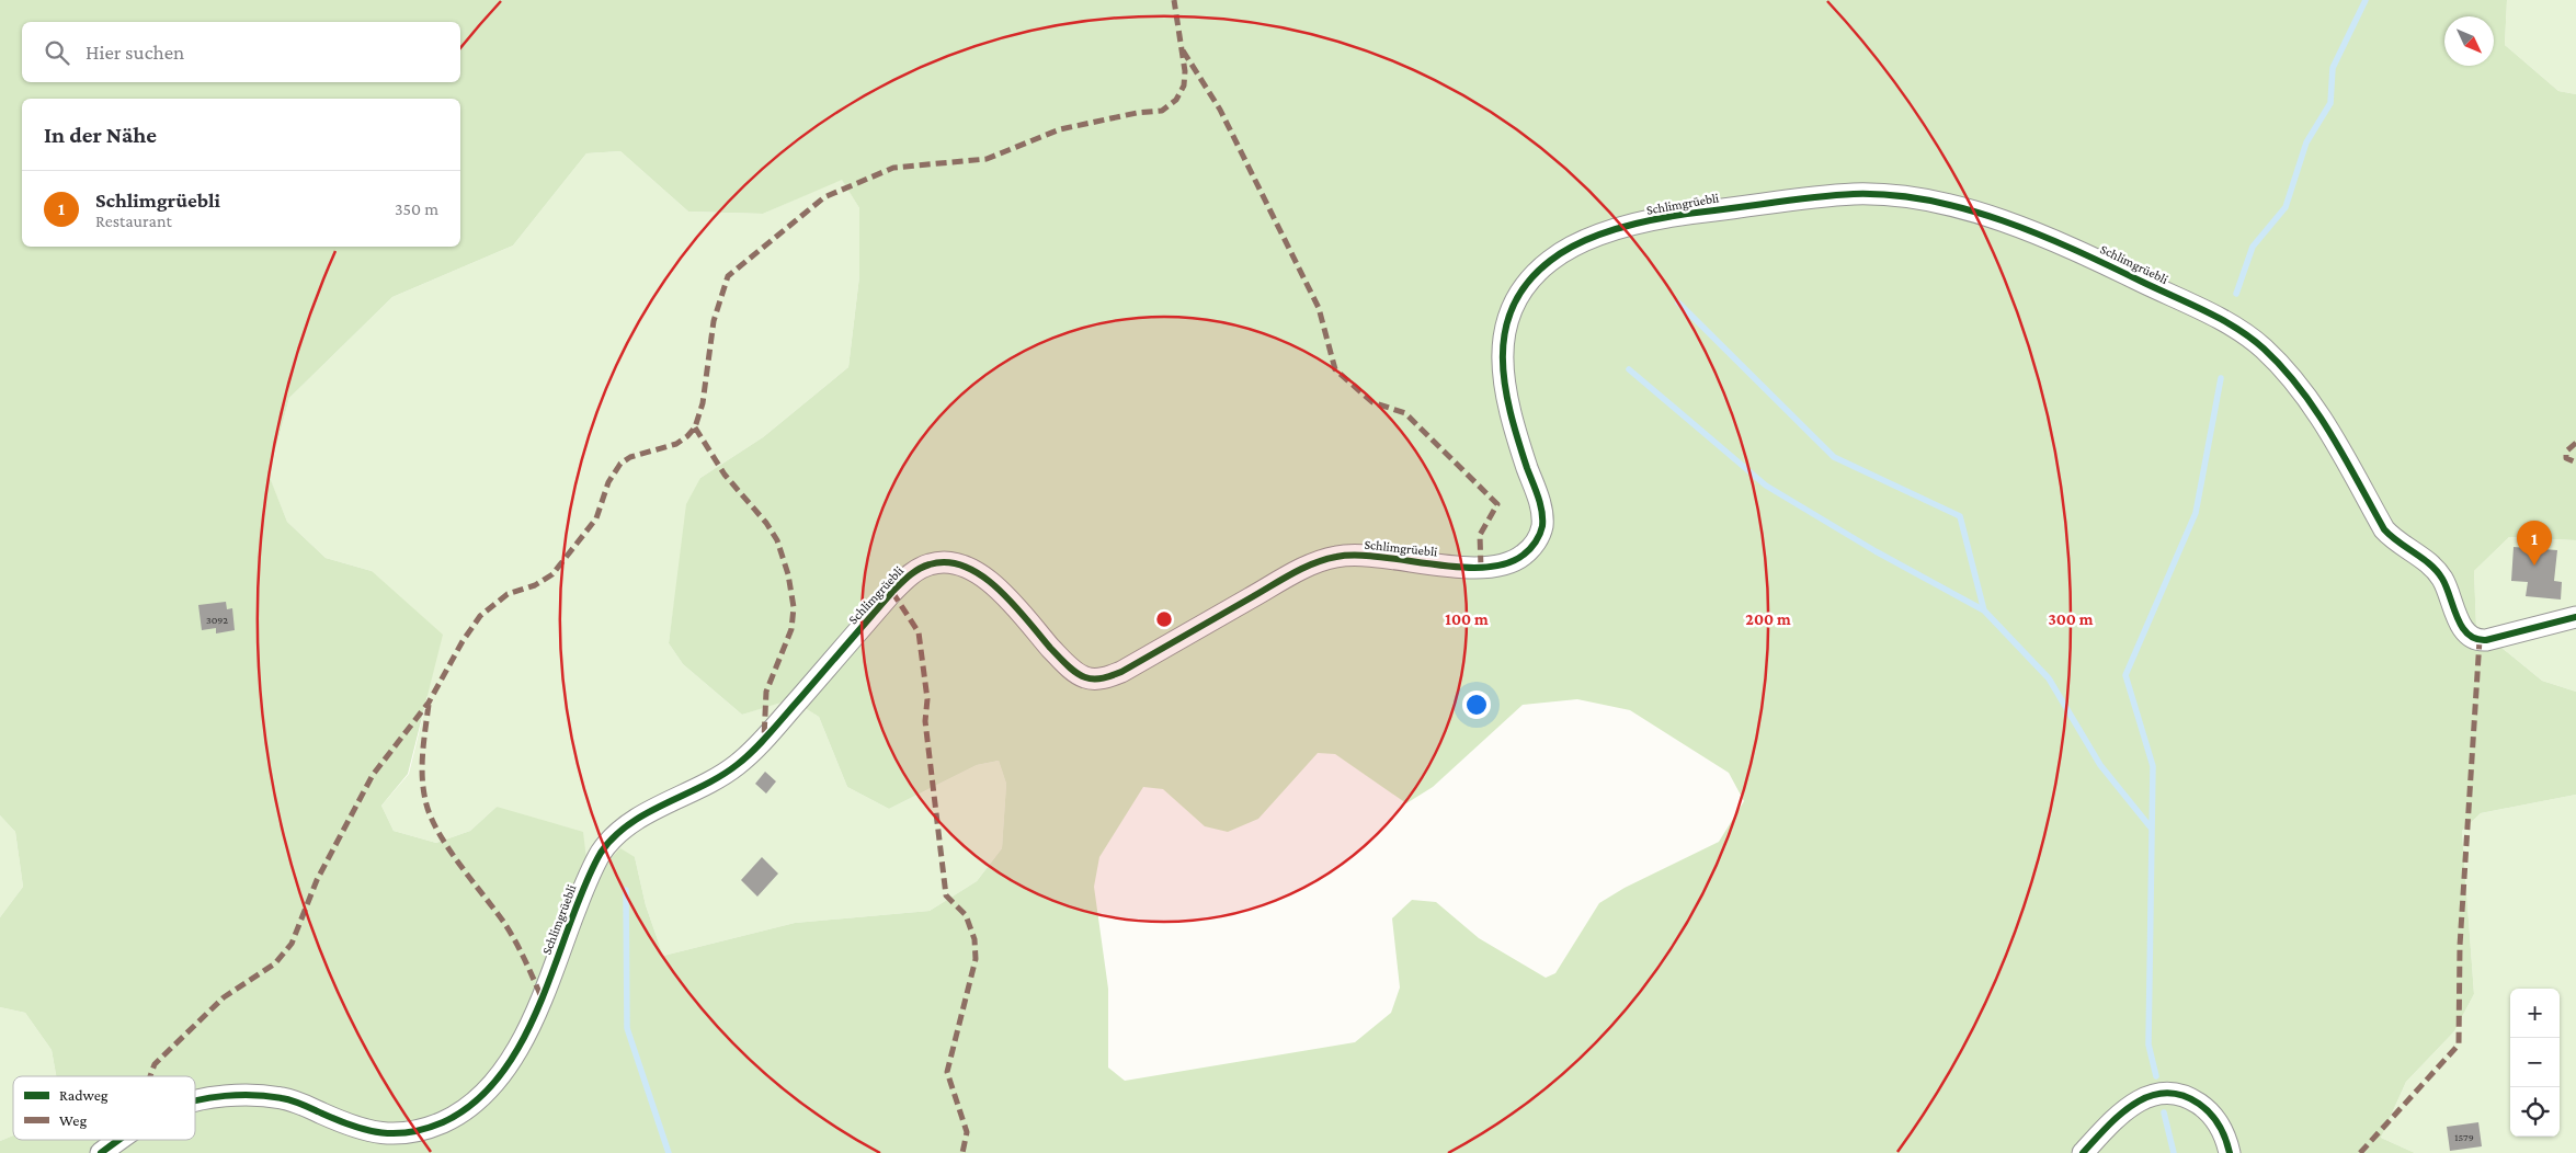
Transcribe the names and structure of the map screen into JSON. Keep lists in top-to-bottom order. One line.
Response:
{"streets":{"street":["Schlimgrüebli"]},"house_numbers":["3092","1579"],"legend":["Radweg","Weg"],"north":"bottom right","page":{"search":"Hier suchen","heading":"In der Nähe","list":[{"mark":"1","name":"Schlimgrüebli","note":"Restaurant","value":"350 m"}],"pins":"1","map_buttons":["+","−"]},"rings":["100 m","200 m","300 m"]}
